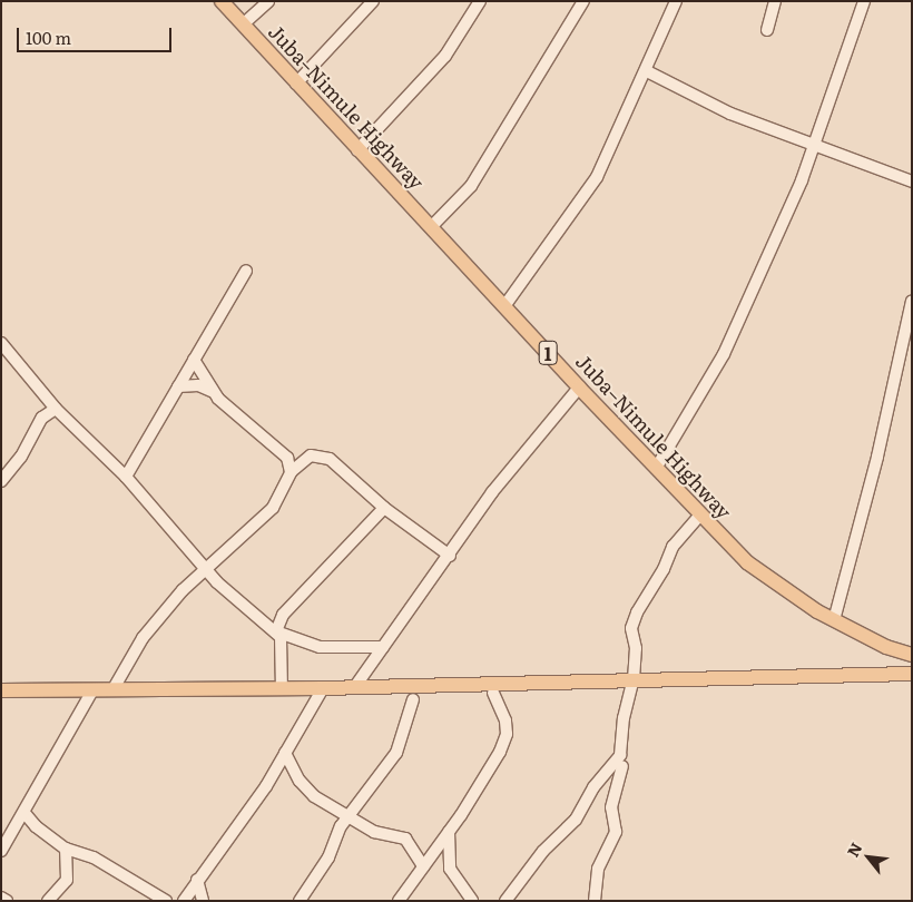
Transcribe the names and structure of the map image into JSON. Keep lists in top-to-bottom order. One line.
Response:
{"streets":{"main road":["Juba–Nimule Highway","1"]},"scale_bar":"100 m","north":"top left"}
